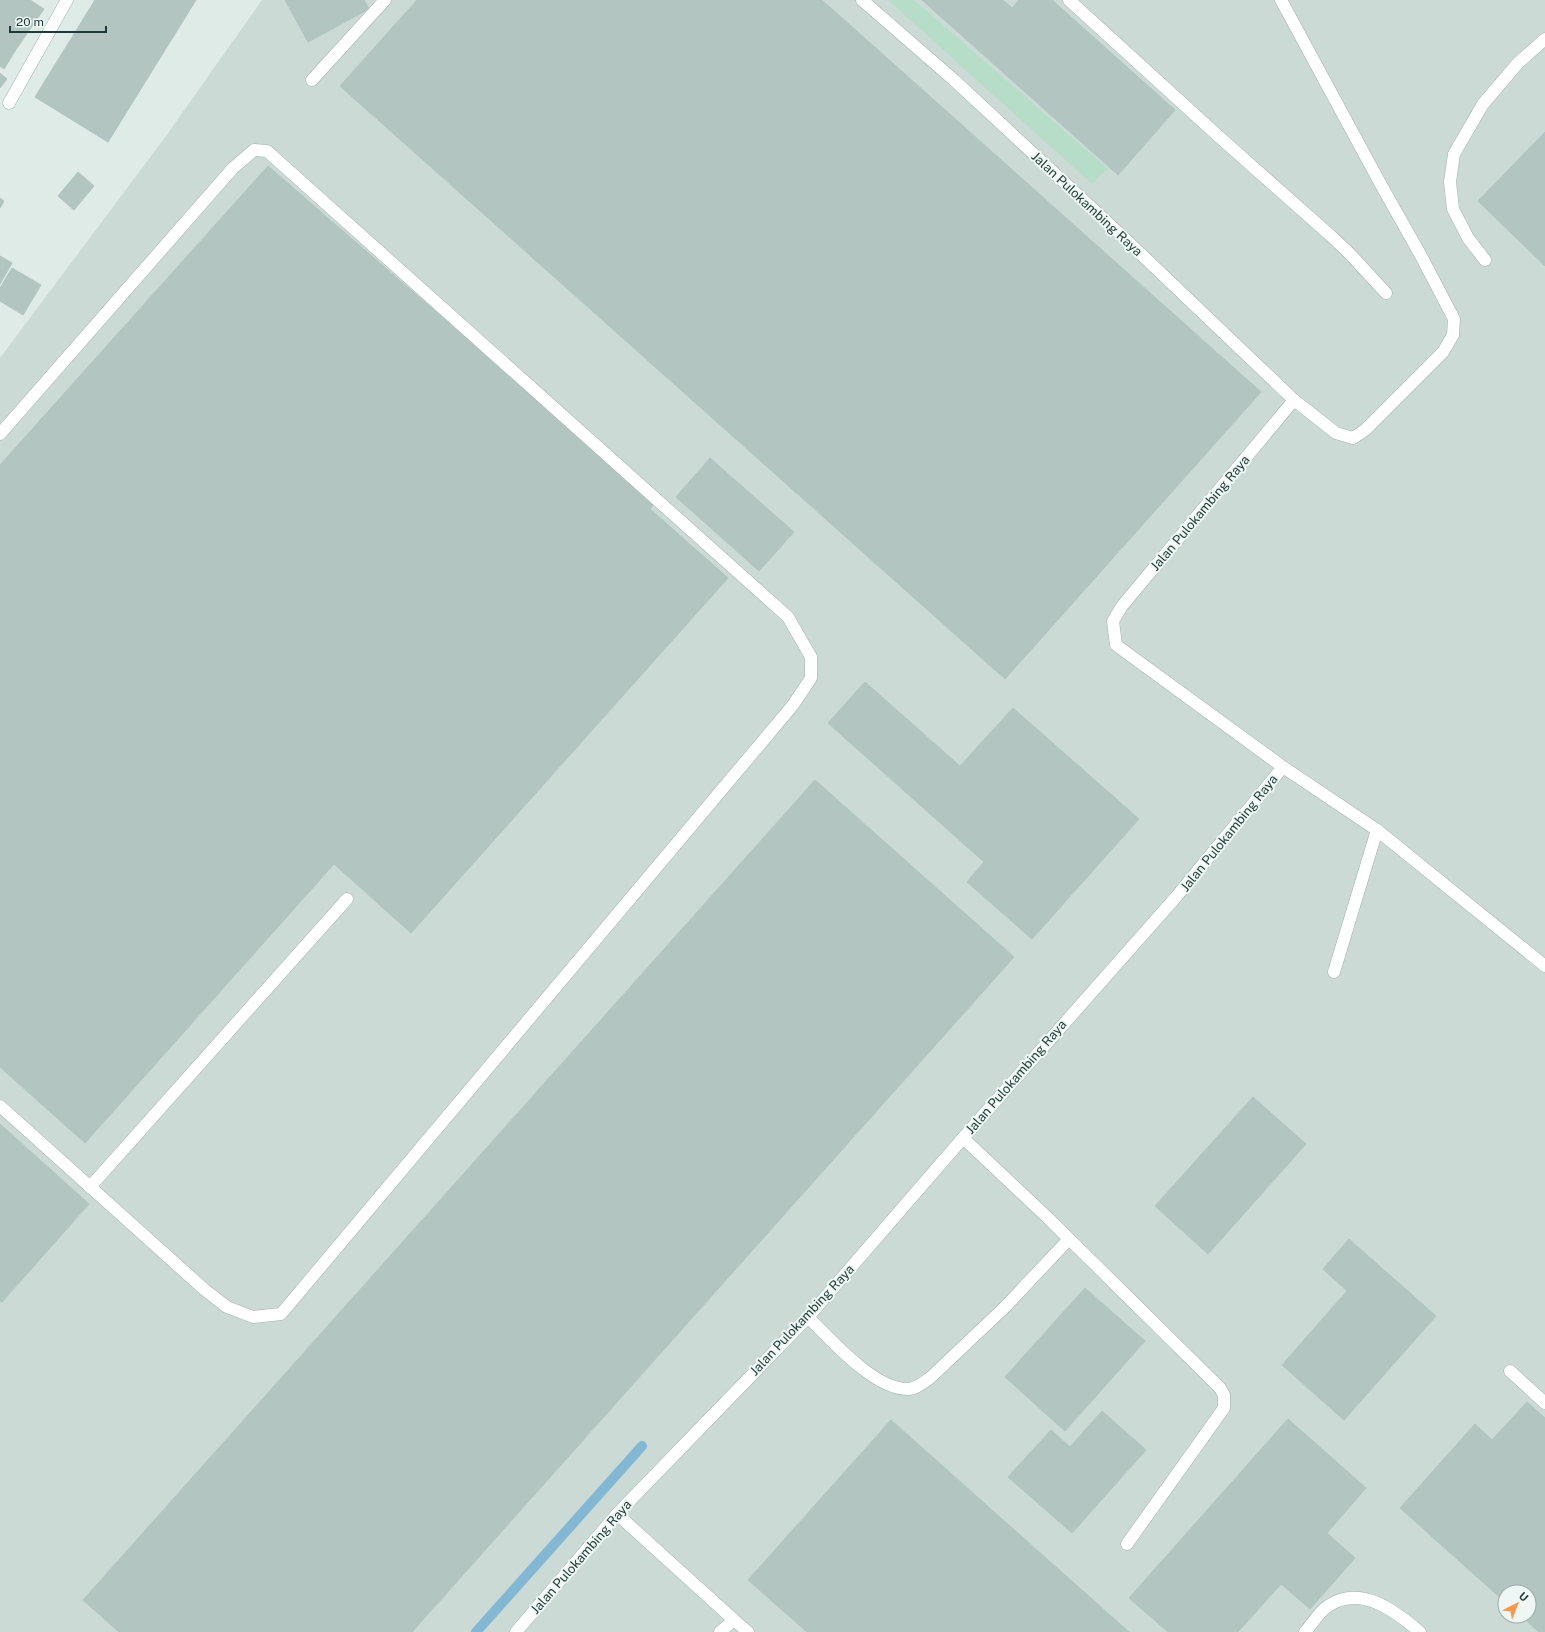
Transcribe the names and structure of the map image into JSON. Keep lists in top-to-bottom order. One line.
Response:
{"streets":{"street":["Jalan Pulokambing Raya"]},"scale_bar":"20 m","north":"top right"}
